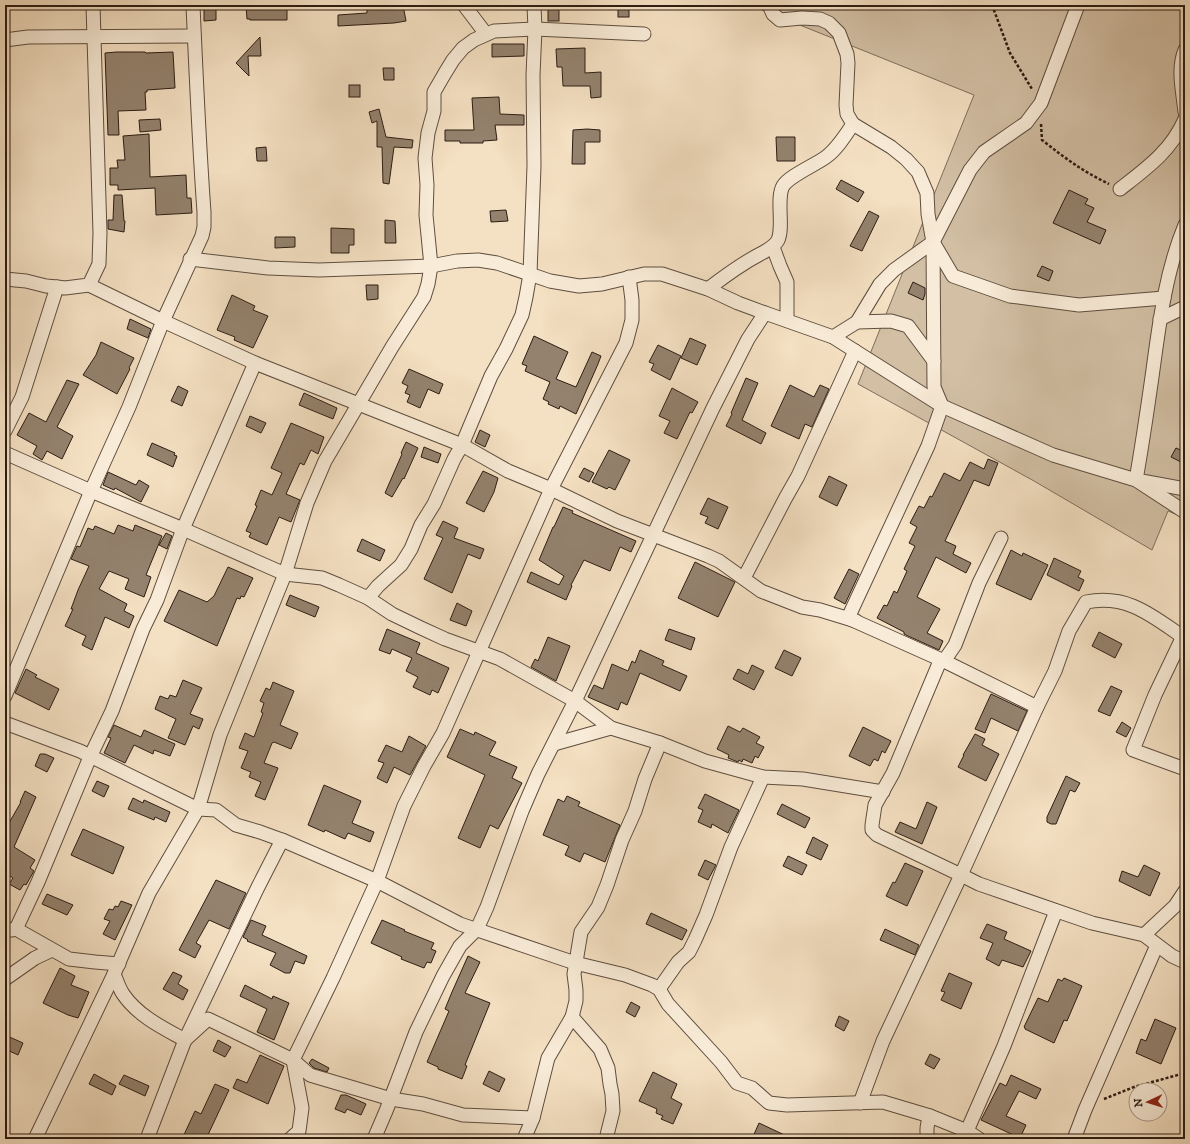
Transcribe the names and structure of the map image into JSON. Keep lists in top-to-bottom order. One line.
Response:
{"north":"left"}
